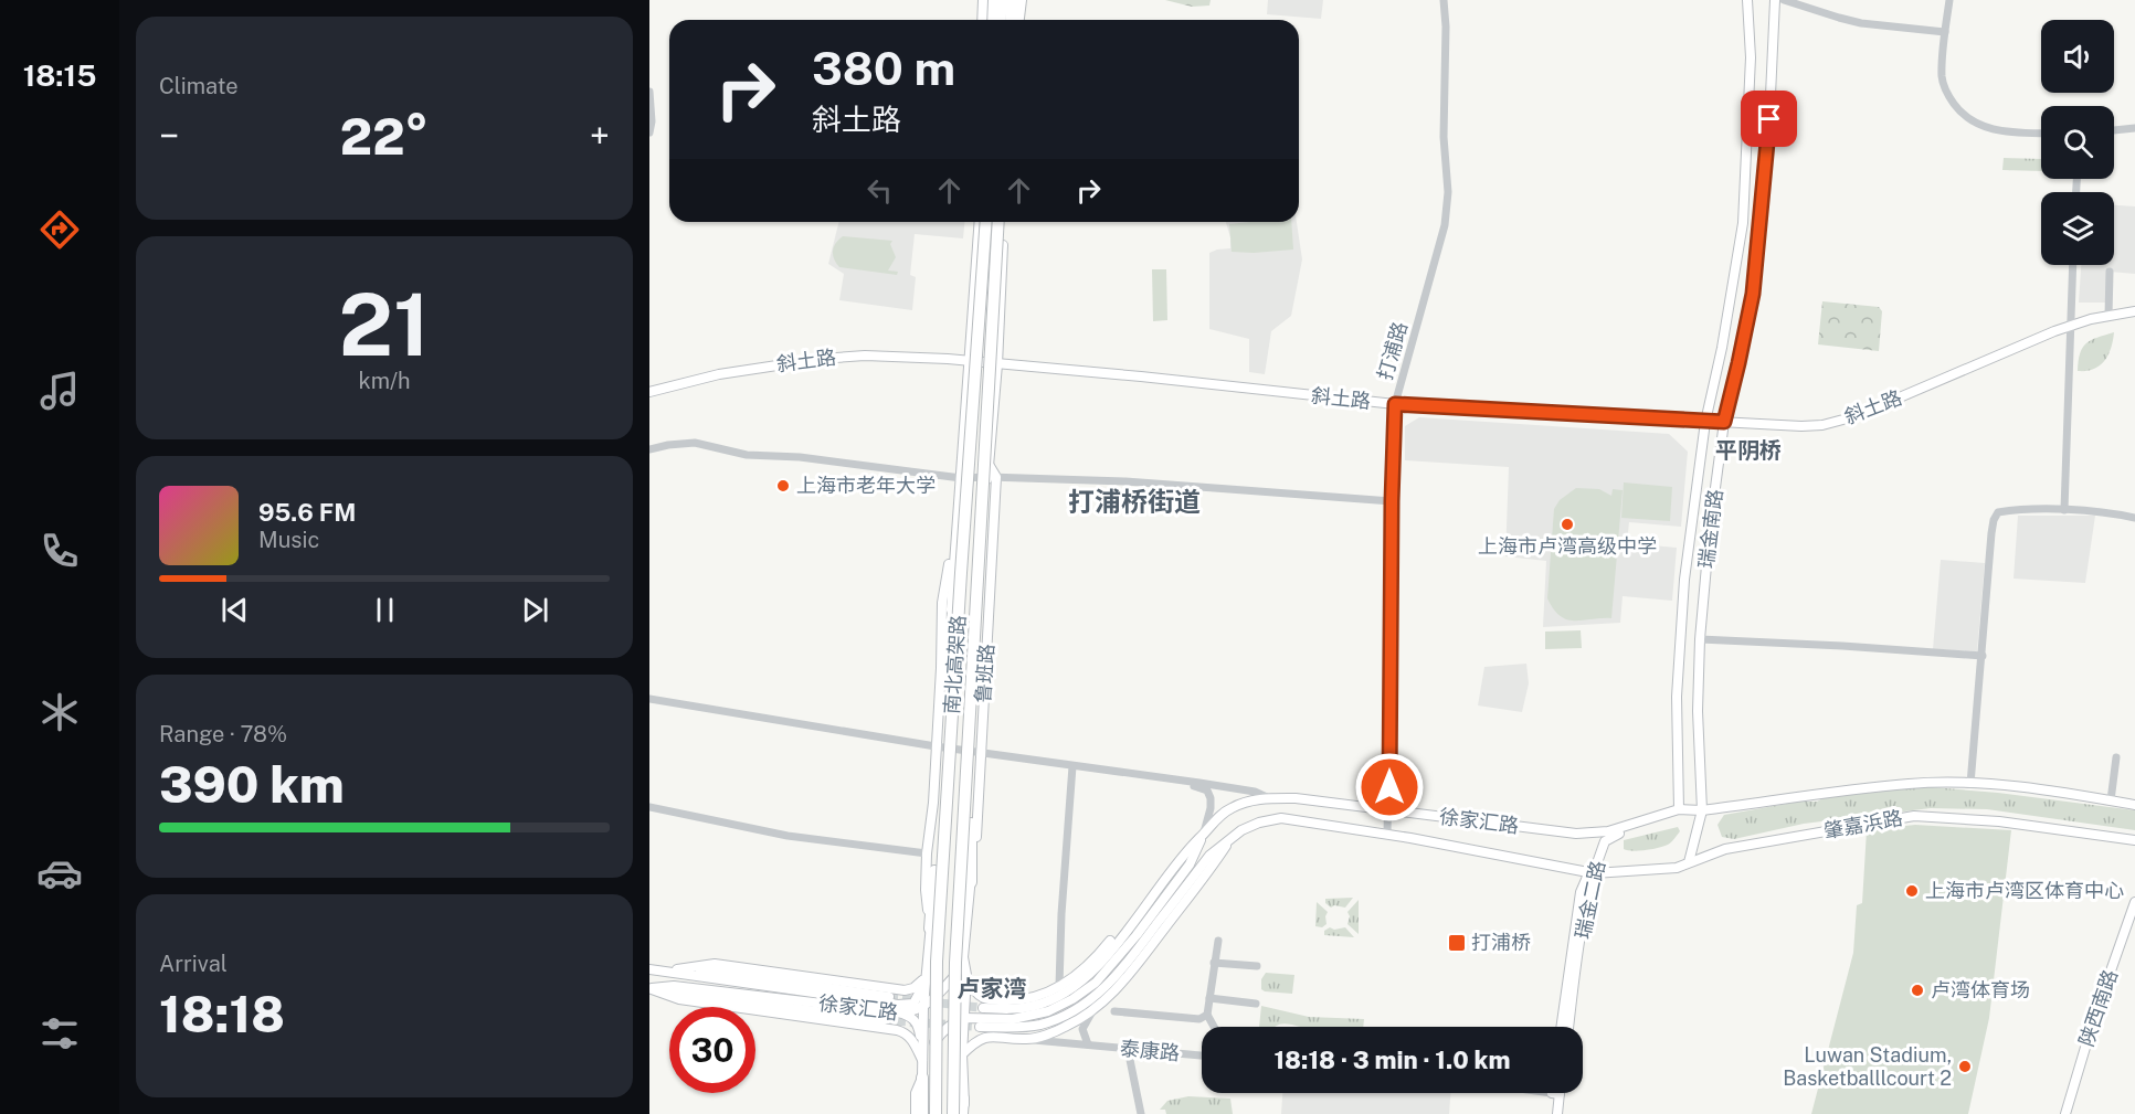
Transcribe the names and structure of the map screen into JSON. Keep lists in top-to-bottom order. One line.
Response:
{"streets":{"highway":["南北高架路"],"main road":["斜土路","瑞金南路","鲁班路","徐家汇路","肇嘉浜路","瑞金二路","陕西南路"],"street":["打浦路","泰康路"]},"crossings":[["打浦路","斜土路"],["打浦路","徐家汇路"],["斜土路","瑞金南路"],["斜土路","鲁班路"],["瑞金南路","肇嘉浜路"],["瑞金南路","瑞金二路"],["南北高架路","鲁班路"],["鲁班路","徐家汇路"],["徐家汇路","肇嘉浜路"],["徐家汇路","瑞金二路"],["徐家汇路","泰康路"],["肇嘉浜路","瑞金二路"]],"districts":["平阴桥","打浦桥街道","卢家湾"],"places":{"other":["上海市老年大学","上海市卢湾高级中学","上海市卢湾区体育中心","卢湾体育场","Luwan Stadium, Basketballlcourt 2"],"transit":["打浦桥"]},"page":{"tabs":"18:15","tile":["Climate",["21","km/h"],["Range · 78%","390 km"],["Arrival","18:18"]],"turn":["380 m","斜土路"],"heat":["−","22°","+"],"song":["95.6 FM","Music"],"limit":"30","trip":"18:18 · 3 min · 1.0 km"}}
